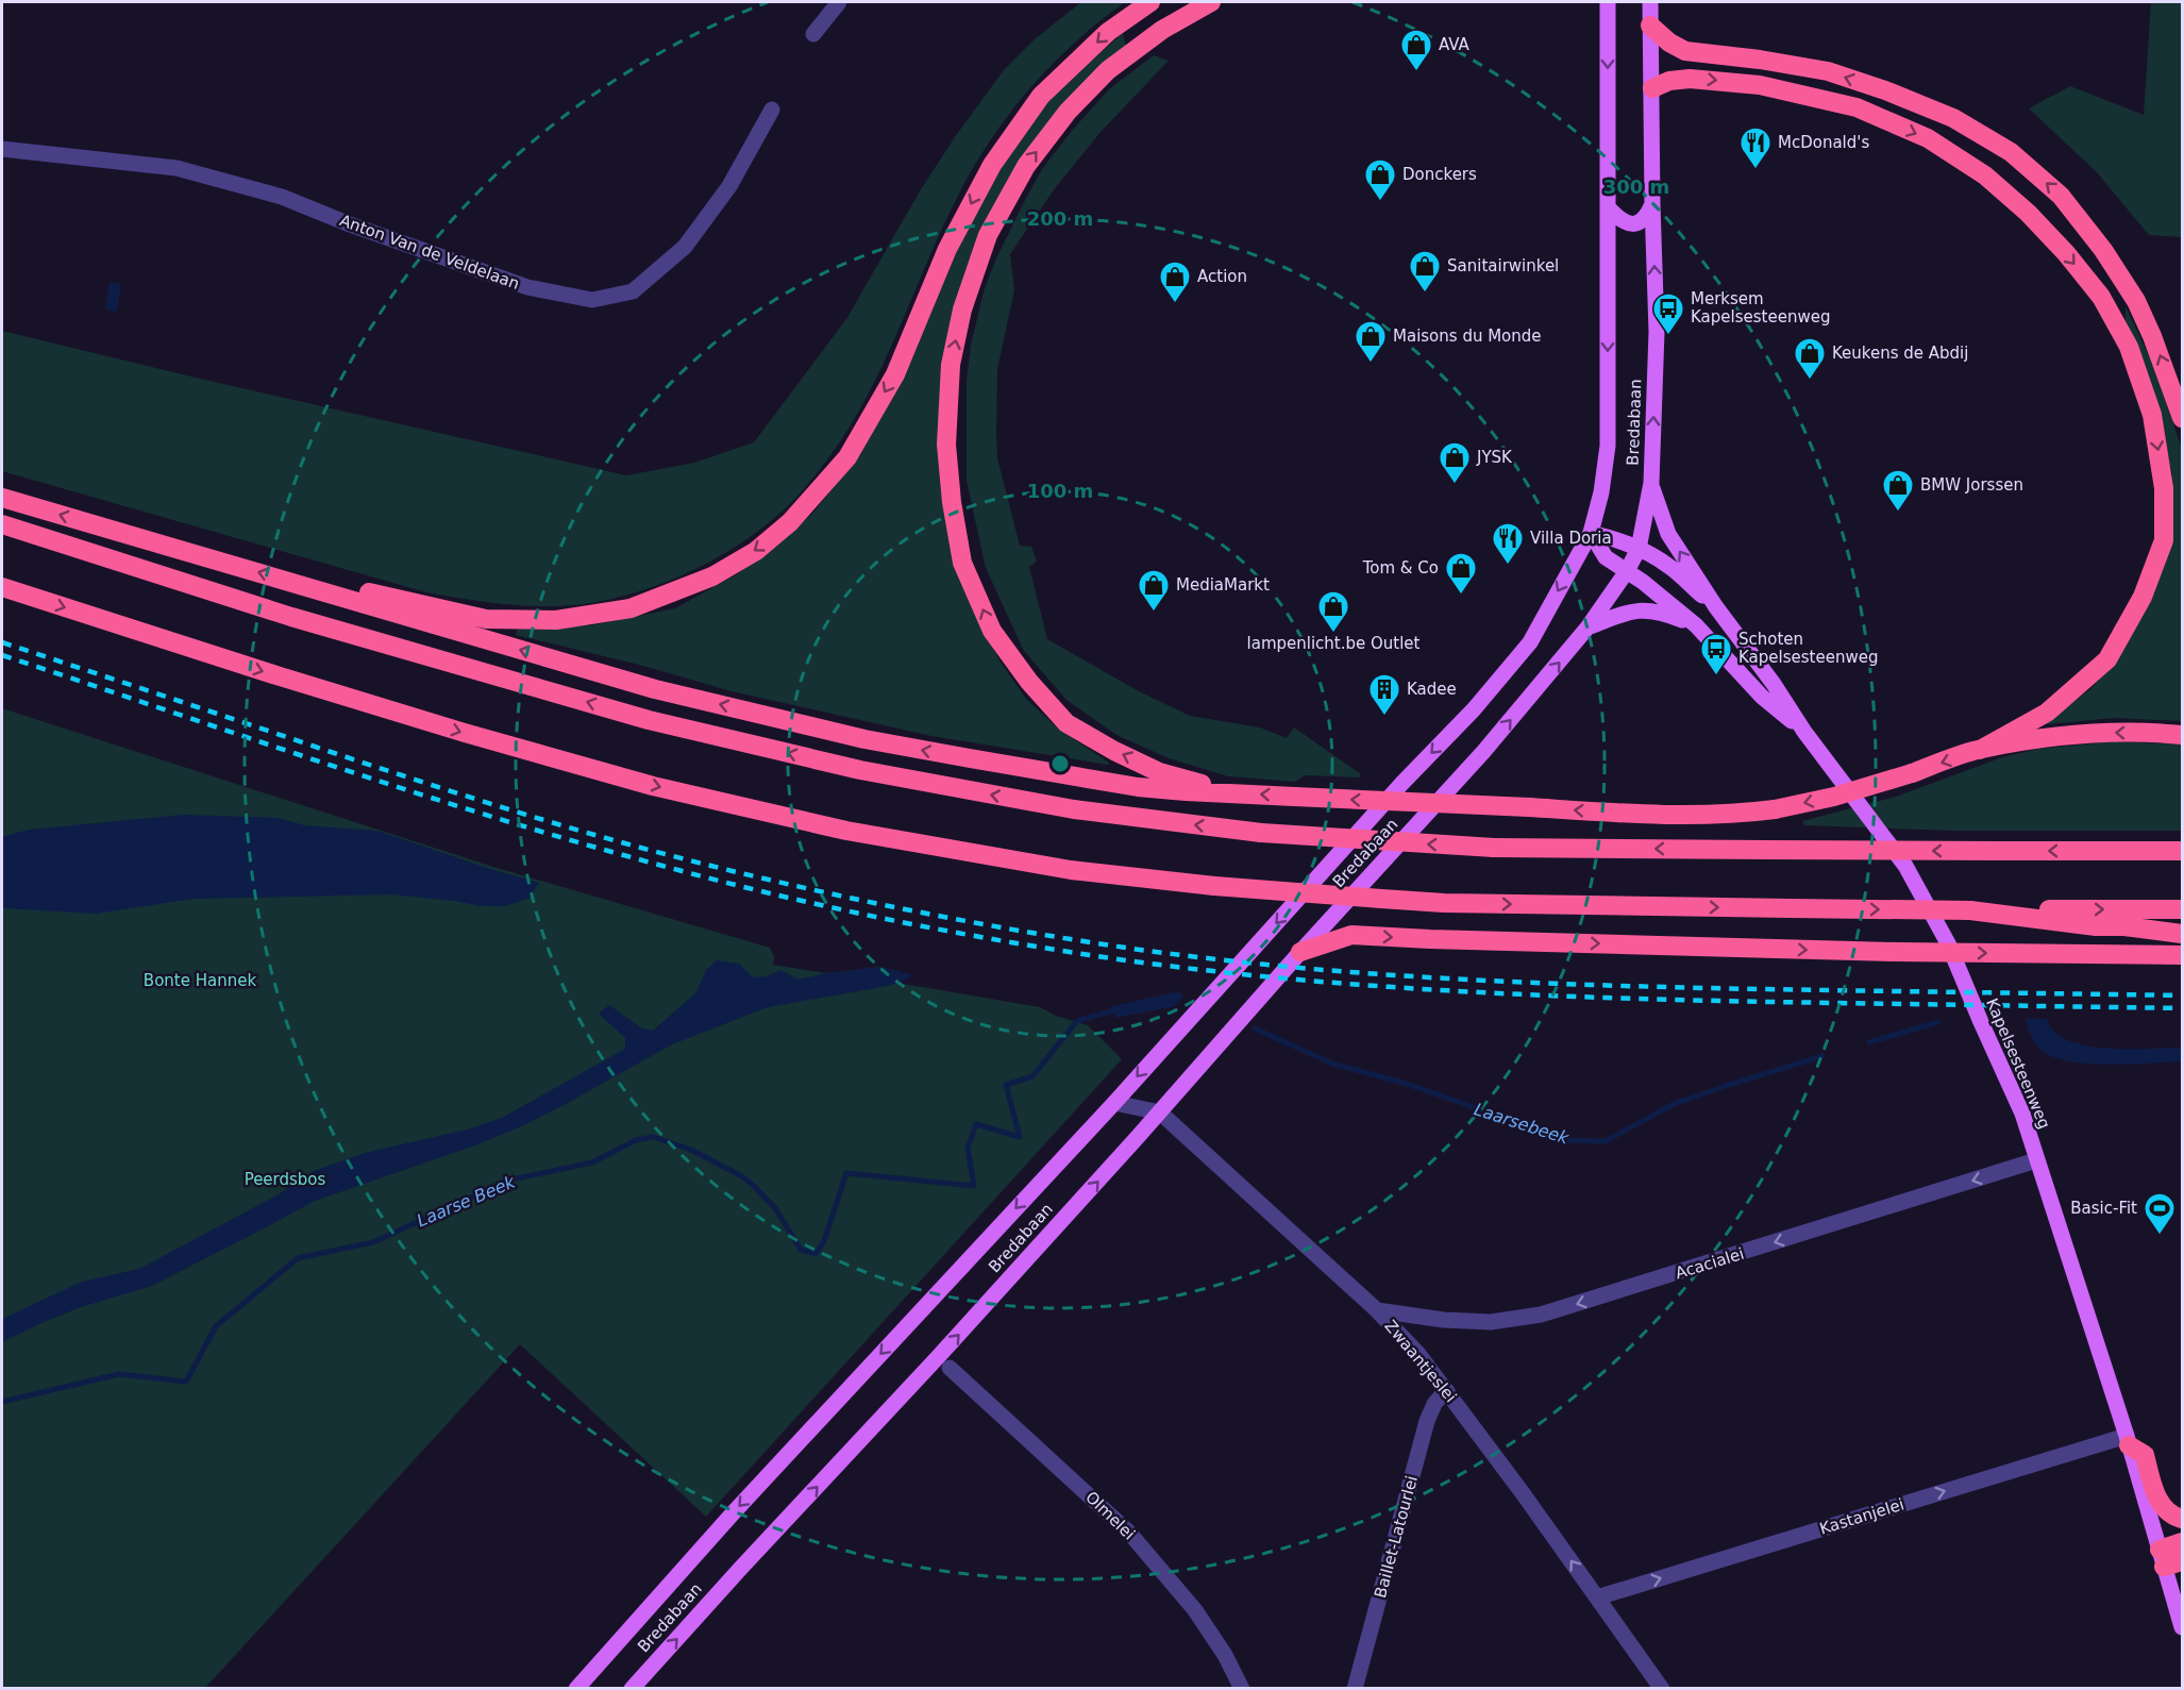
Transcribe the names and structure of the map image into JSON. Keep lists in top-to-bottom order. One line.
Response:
{"streets":{"main road":["Bredabaan","Kapelsesteenweg"],"street":["Anton Van de Veldelaan","Acacialei","Zwaantjeslei","Olmelei","Kastanjelei","Baillet-Latourlei"]},"crossings":[["Bredabaan","Kapelsesteenweg"],["Bredabaan","Zwaantjeslei"],["Kapelsesteenweg","Acacialei"],["Kapelsesteenweg","Kastanjelei"],["Acacialei","Zwaantjeslei"],["Zwaantjeslei","Kastanjelei"],["Zwaantjeslei","Baillet-Latourlei"]],"one_way":["Acacialei","Kastanjelei"],"water":["Laarsebeek","Laarse Beek"],"parks":["Bonte Hannek","Peerdsbos"],"places":{"shop":["AVA","Donckers","Sanitairwinkel","Action","Maisons du Monde","Keukens de Abdij","JYSK","BMW Jorssen","Tom & Co","MediaMarkt","lampenlicht.be Outlet"],"restaurant":["McDonald's","Villa Doria"],"bus stop":["Merksem Kapelsesteenweg","Schoten Kapelsesteenweg"],"building":["Kadee"],"sports":["Basic-Fit"]},"rings":["300 m","200 m","100 m"]}
